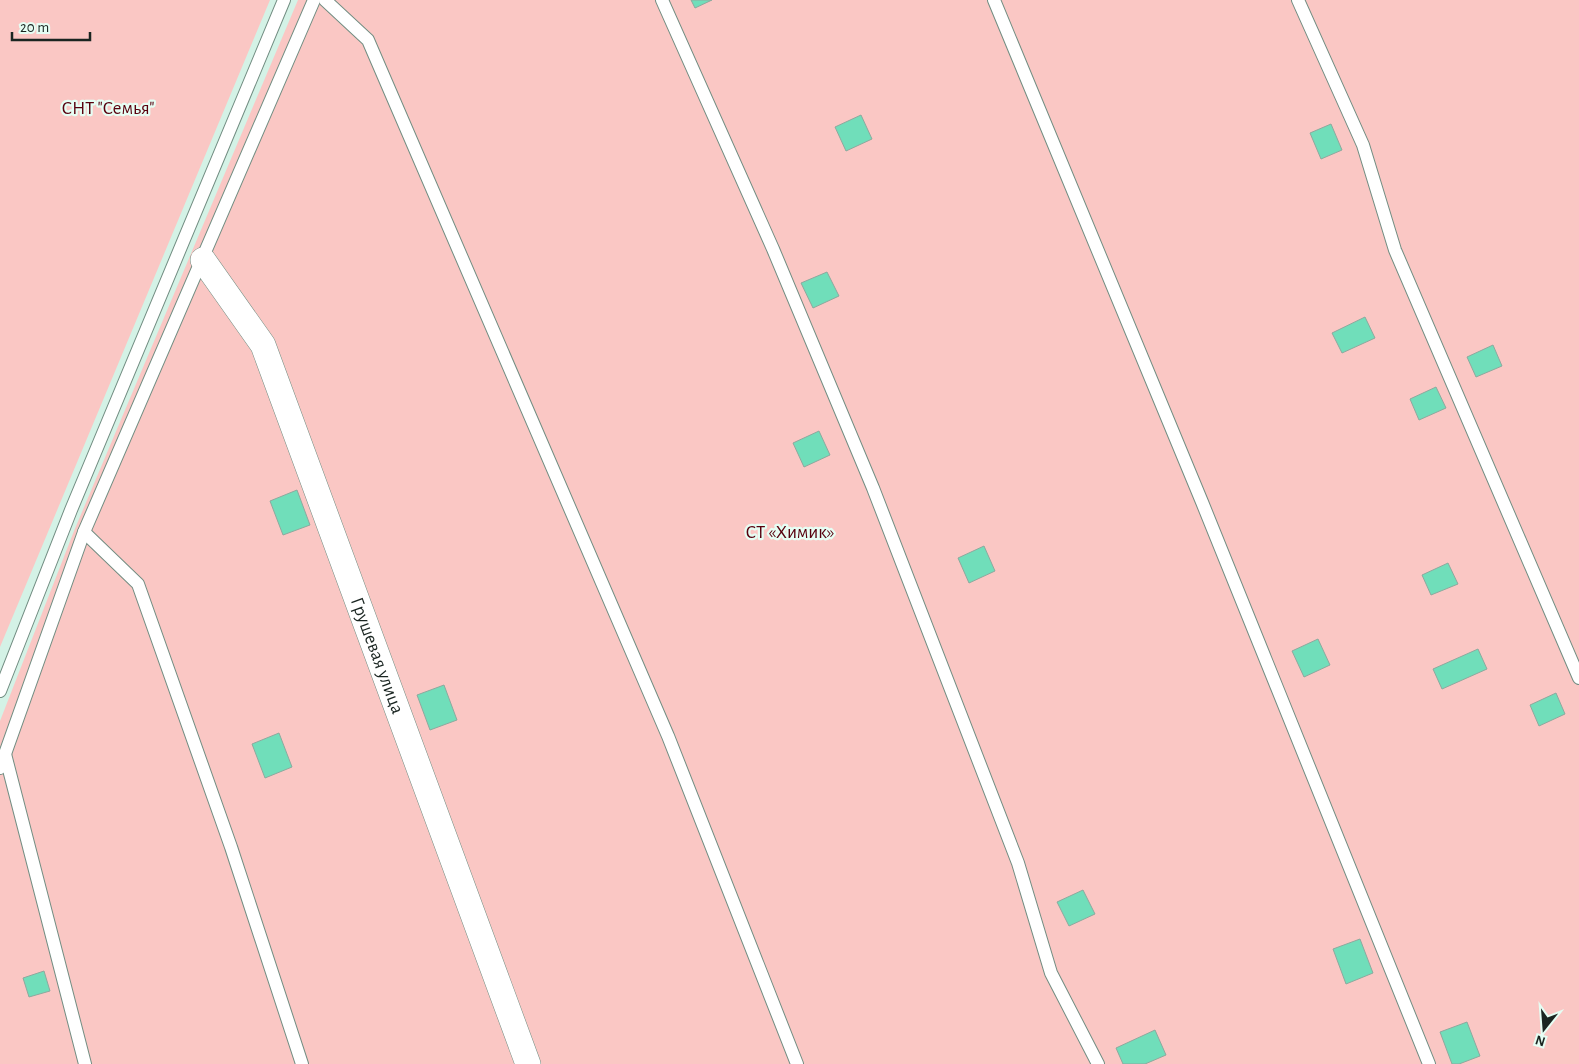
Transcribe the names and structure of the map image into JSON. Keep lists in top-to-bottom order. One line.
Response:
{"streets":{"street":["Грушевая улица"]},"parks":["СНТ \"Семья\"","СТ «Химик»"],"scale_bar":"20 m","north":"bottom"}
